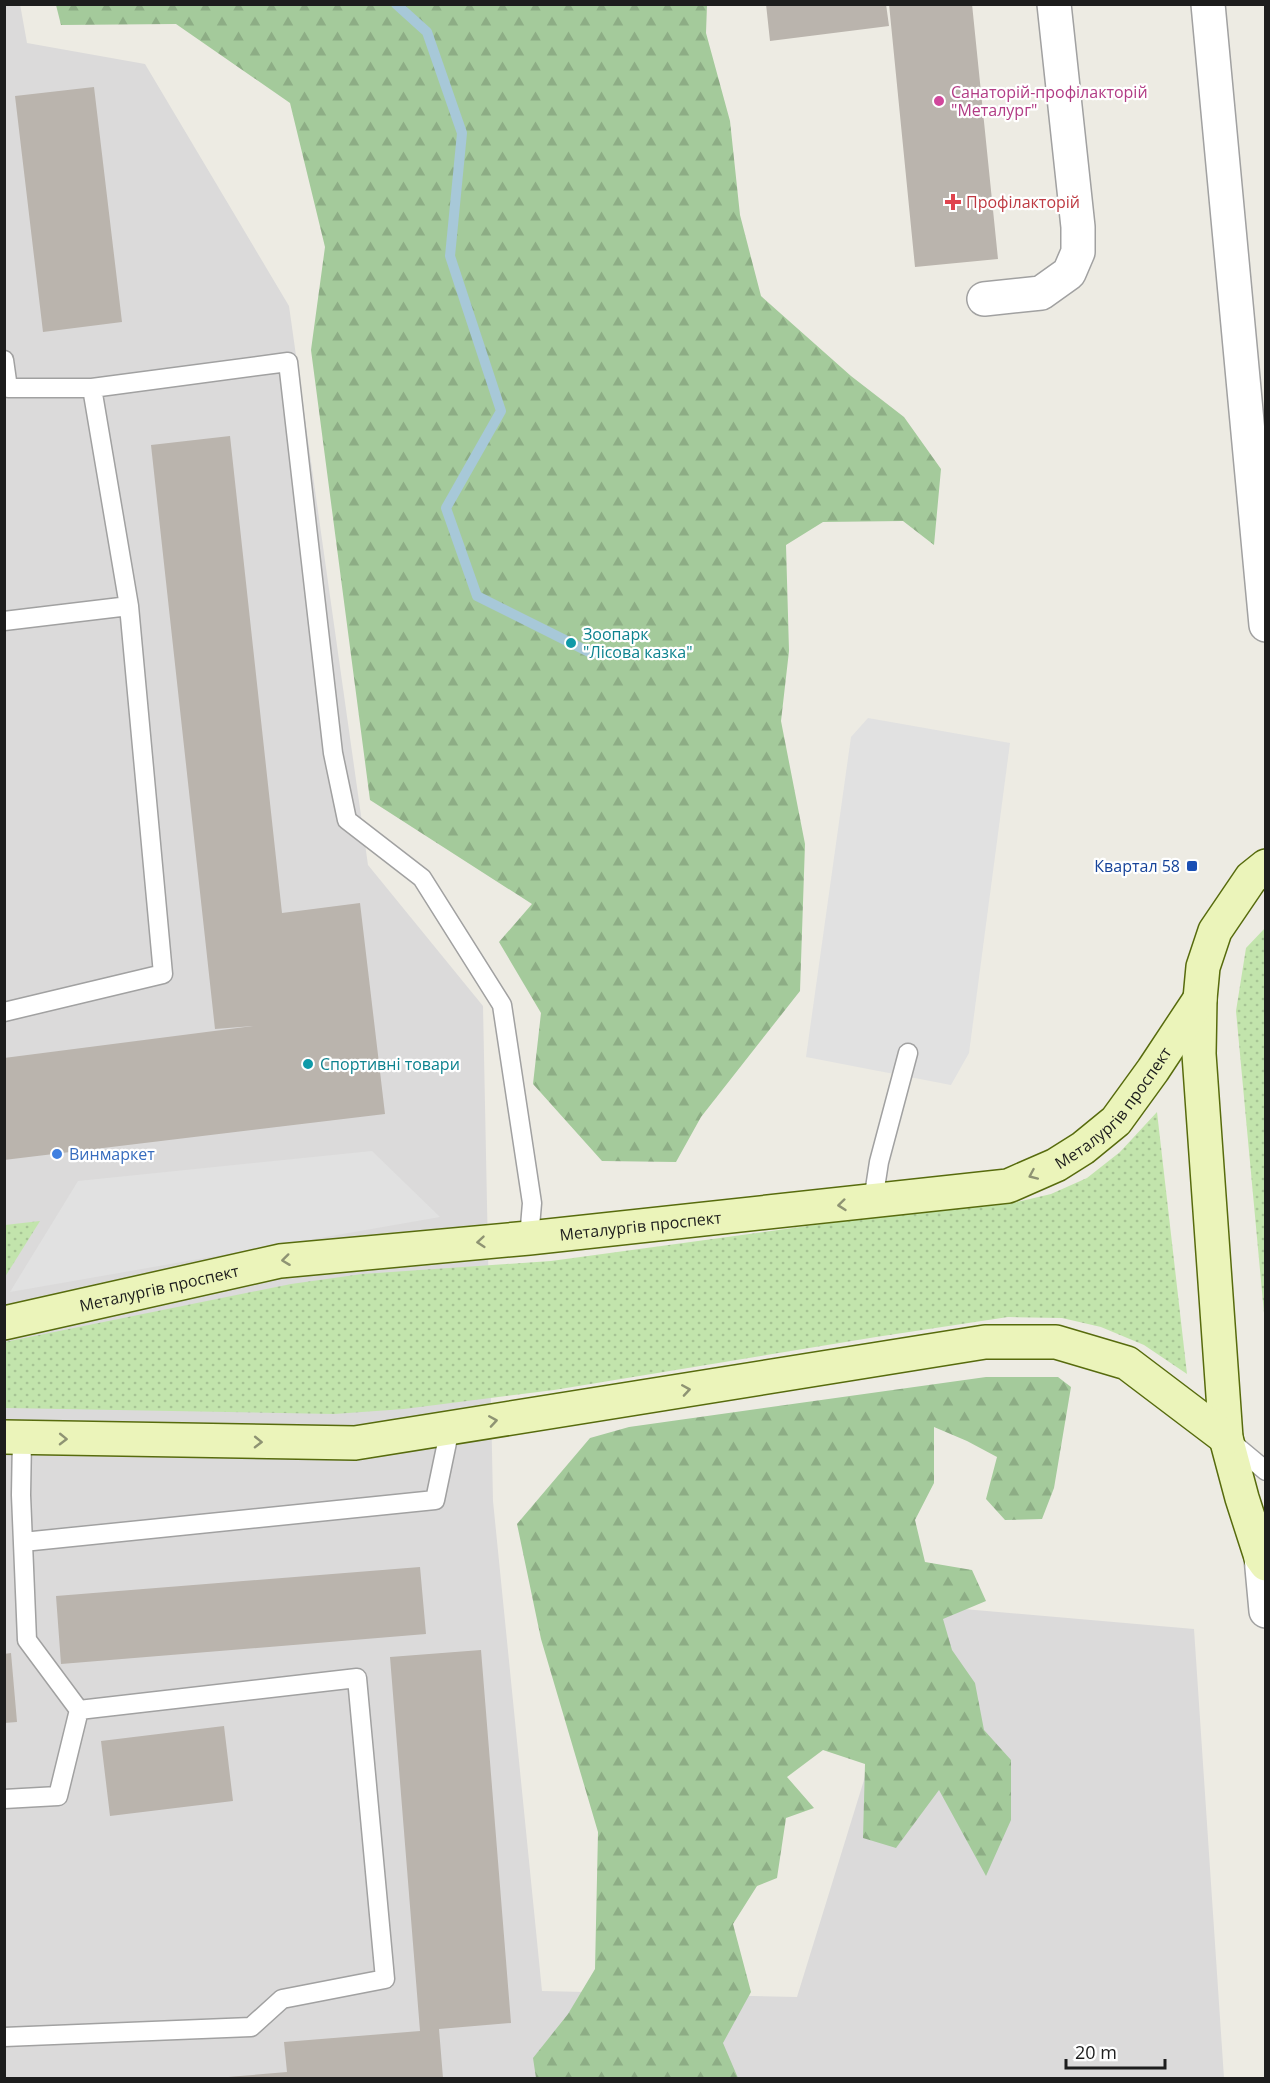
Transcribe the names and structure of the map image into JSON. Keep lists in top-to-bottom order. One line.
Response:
{"streets":{"street":["Металургів проспект"]},"places":{"other":["Санаторій-профілакторій \"Металург\"","Зоопарк \"Лісова казка\"","Спортивні товари","Винмаркет"],"health":["Профілакторій"],"transit":["Квартал 58"]},"scale_bar":"20 m"}
